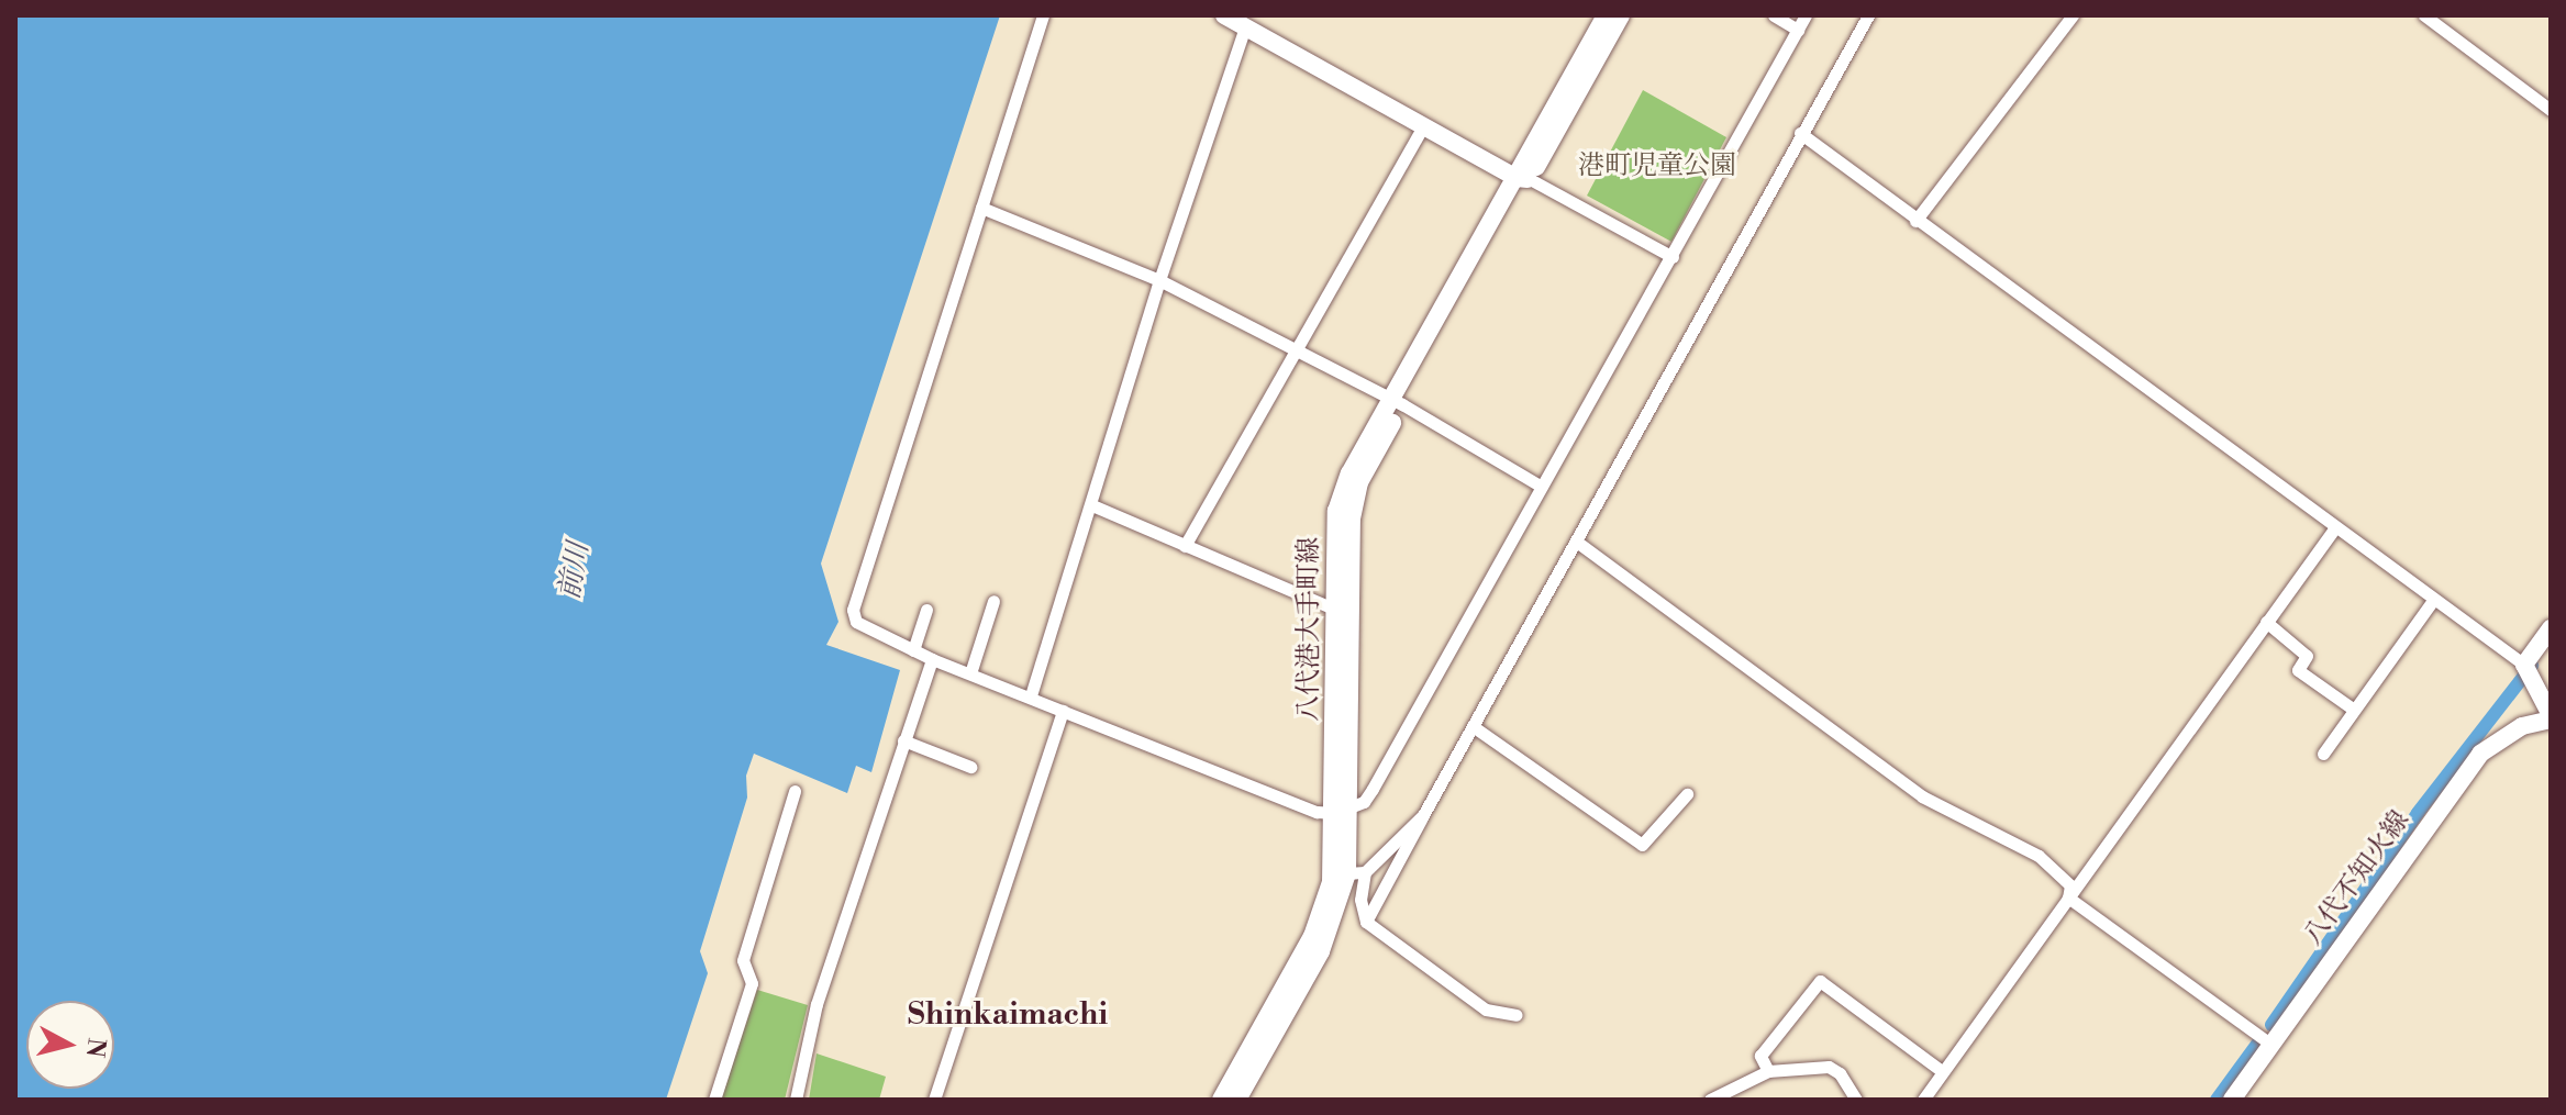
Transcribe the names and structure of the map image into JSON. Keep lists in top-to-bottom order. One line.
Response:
{"streets":{"main road":["八代港大手町線","八代不知火線"]},"districts":["Shinkaimachi"],"water":["前川"],"parks":["港町児童公園"],"north":"right"}
